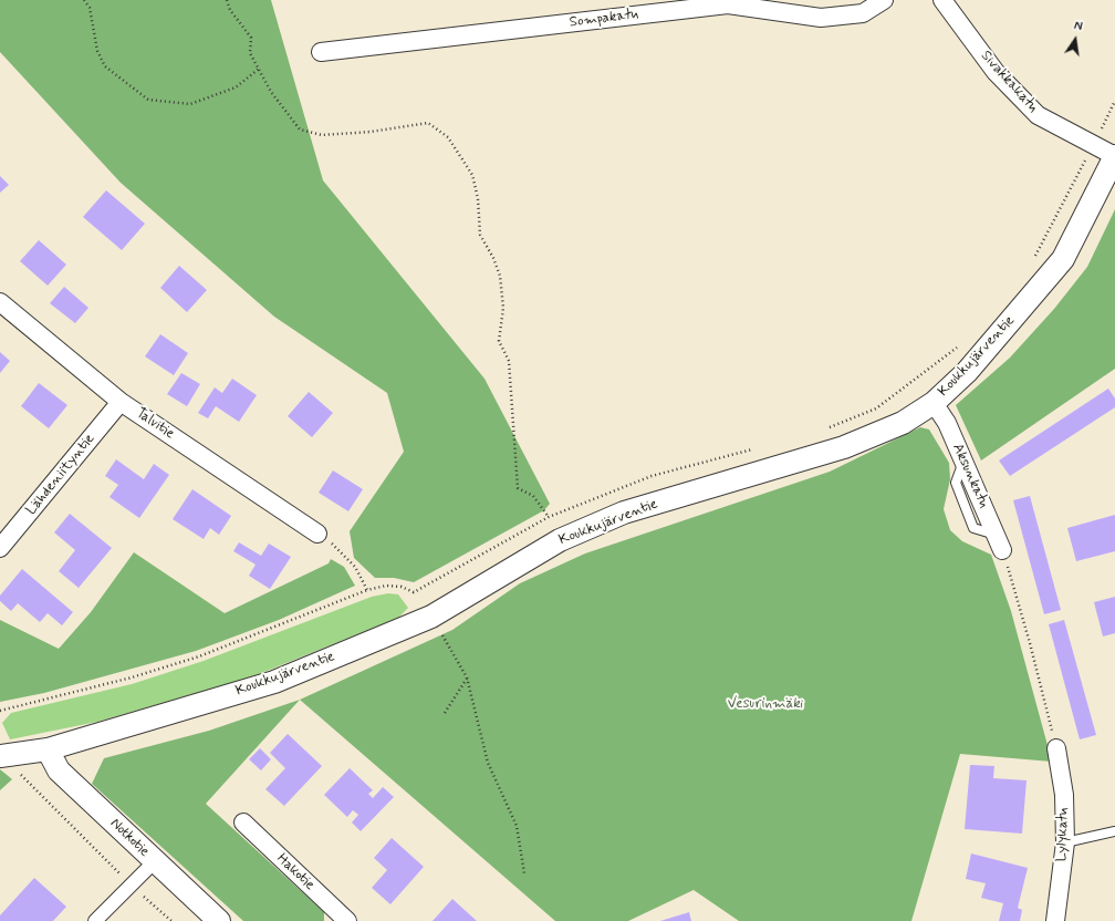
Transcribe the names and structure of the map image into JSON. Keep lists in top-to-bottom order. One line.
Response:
{"streets":{"street":["Sompakatu","Sivakkakatu","Koukkujärventie","Talvitie","Lähdeniityntie","Aksunkatu","Lylykatu","Notkotie","Hakotie"]},"crossings":[["Sivakkakatu","Koukkujärventie"],["Koukkujärventie","Aksunkatu"],["Koukkujärventie","Notkotie"],["Talvitie","Lähdeniityntie"]],"parks":["Vesurinmäki"],"north":"top"}
